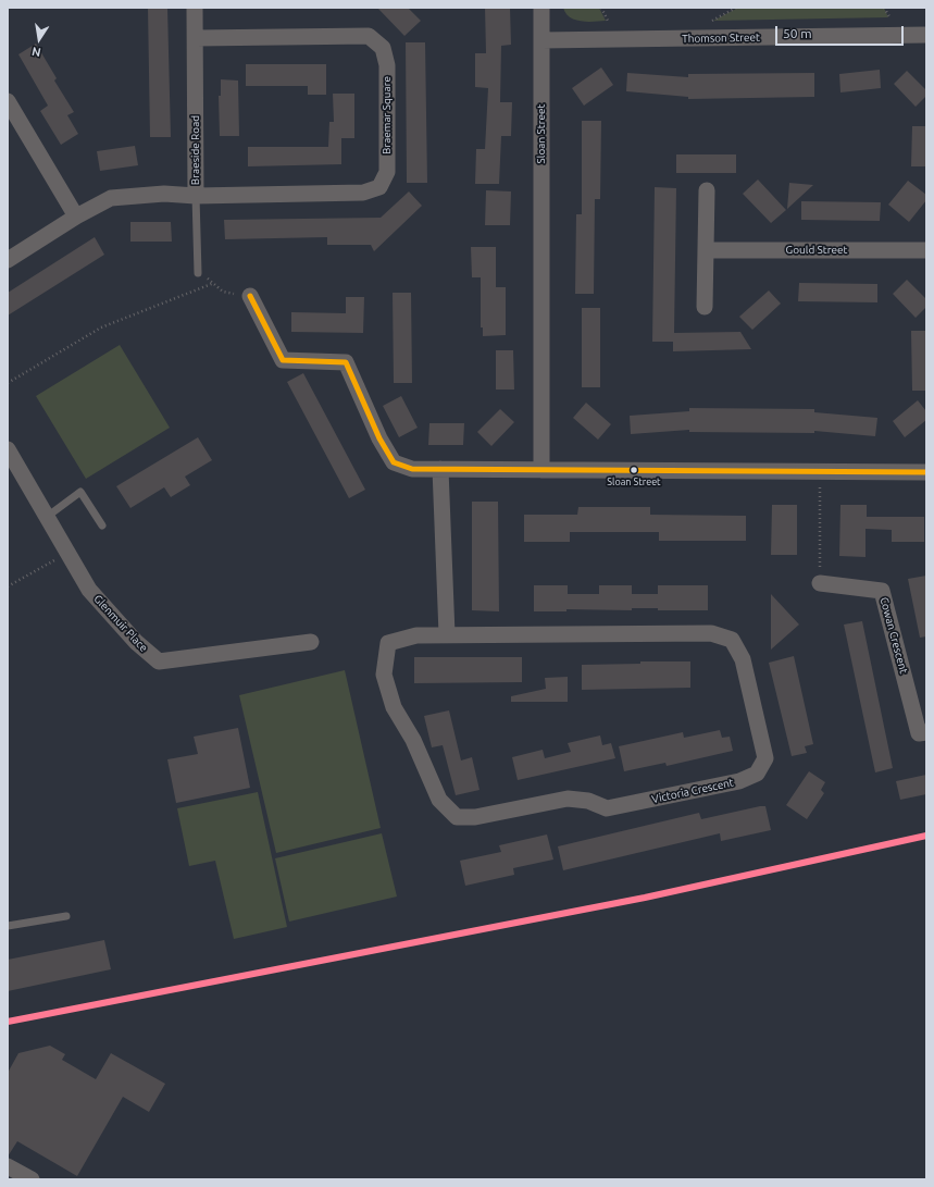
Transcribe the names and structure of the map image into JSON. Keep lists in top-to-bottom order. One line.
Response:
{"streets":{"street":["Thomson Street","Braemar Square","Sloan Street","Braeside Road","Gould Street","Glenmuir Place","Cowan Crescent","Victoria Crescent"]},"crossings":[["Thomson Street","Sloan Street"],["Braemar Square","Braeside Road"]],"places":["Sloan Street"],"scale_bar":"50 m","north":"bottom"}
